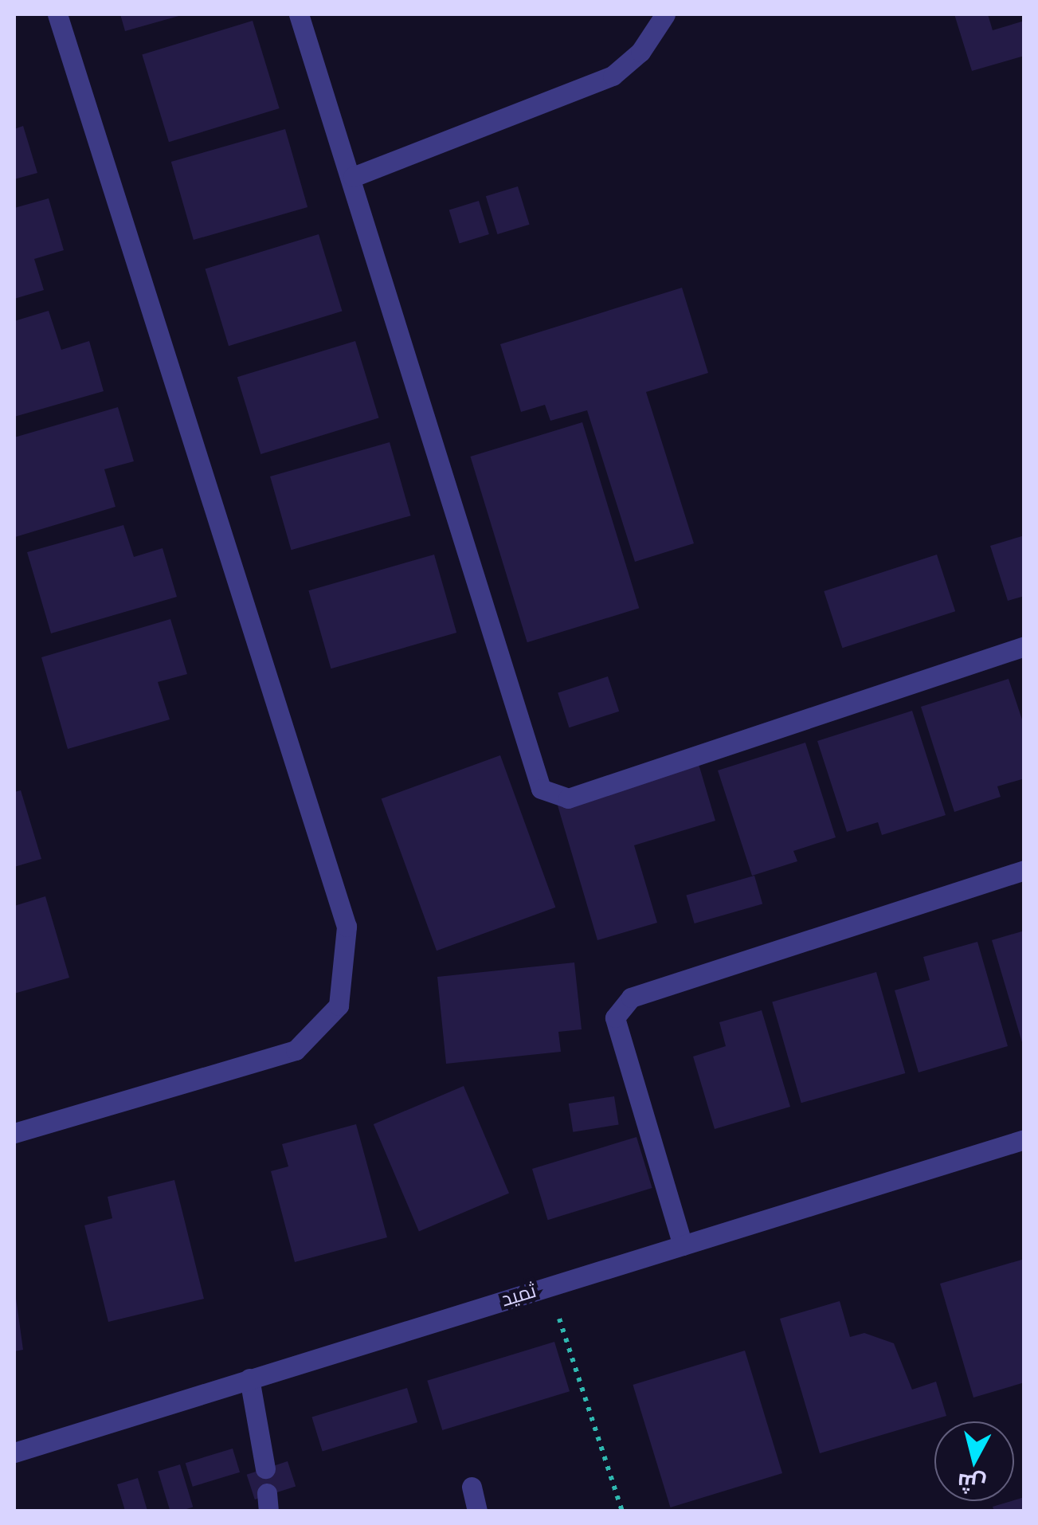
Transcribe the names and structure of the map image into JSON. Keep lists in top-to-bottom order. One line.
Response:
{"streets":{"street":["ثميد"]},"north":"bottom"}
